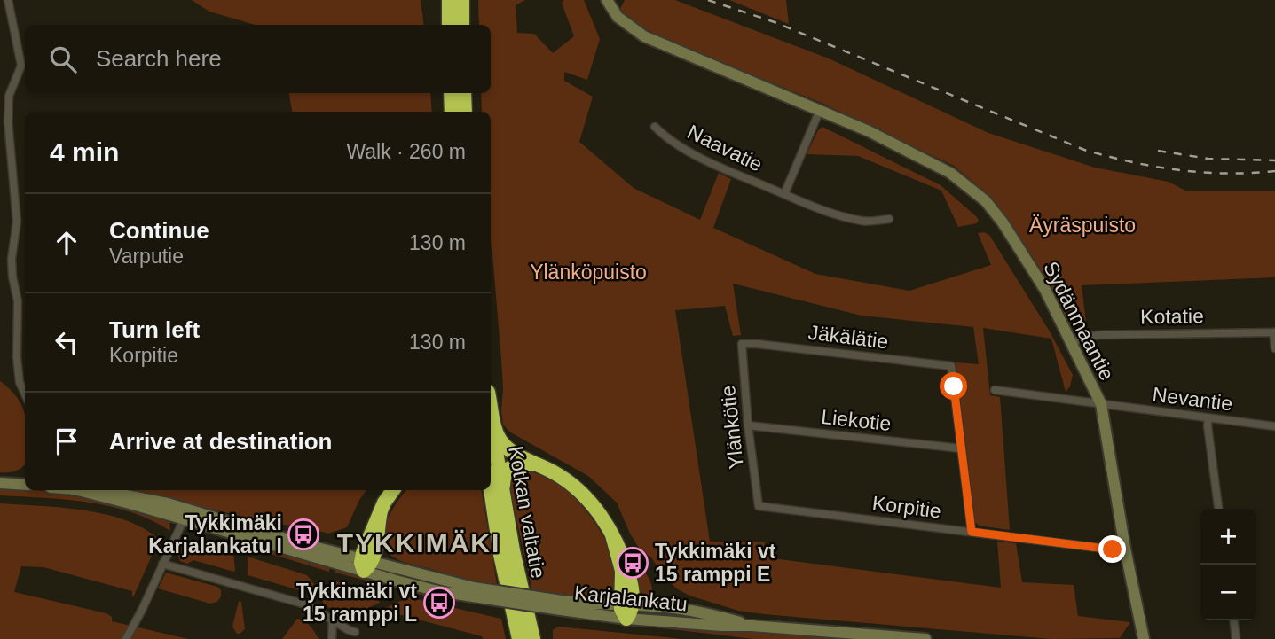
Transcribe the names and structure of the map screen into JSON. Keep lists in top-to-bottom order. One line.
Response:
{"streets":{"highway":["Kotkan valtatie"],"main road":["Sydänmaantie","Karjalankatu"],"street":["Naavatie","Kotatie","Jäkälätie","Nevantie","Liekotie","Ylänkötie","Korpitie"]},"crossings":[["Kotatie","Sydänmaantie"],["Sydänmaantie","Nevantie"],["Sydänmaantie","Korpitie"],["Jäkälätie","Liekotie"],["Jäkälätie","Ylänkötie"],["Liekotie","Ylänkötie"],["Ylänkötie","Korpitie"]],"districts":["TYKKIMÄKI"],"parks":["Äyräspuisto","Ylänköpuisto"],"places":{"bus stop":["Tykkimäki Karjalankatu I","Tykkimäki vt 15 ramppi E","Tykkimäki vt 15 ramppi L"]},"page":{"search":"Search here","heading":["4 min","Walk · 260 m"],"list":[["Continue","Varputie","130 m"],["Turn left","Korpitie","130 m"],"Arrive at destination"],"map_buttons":["+","−"]}}
